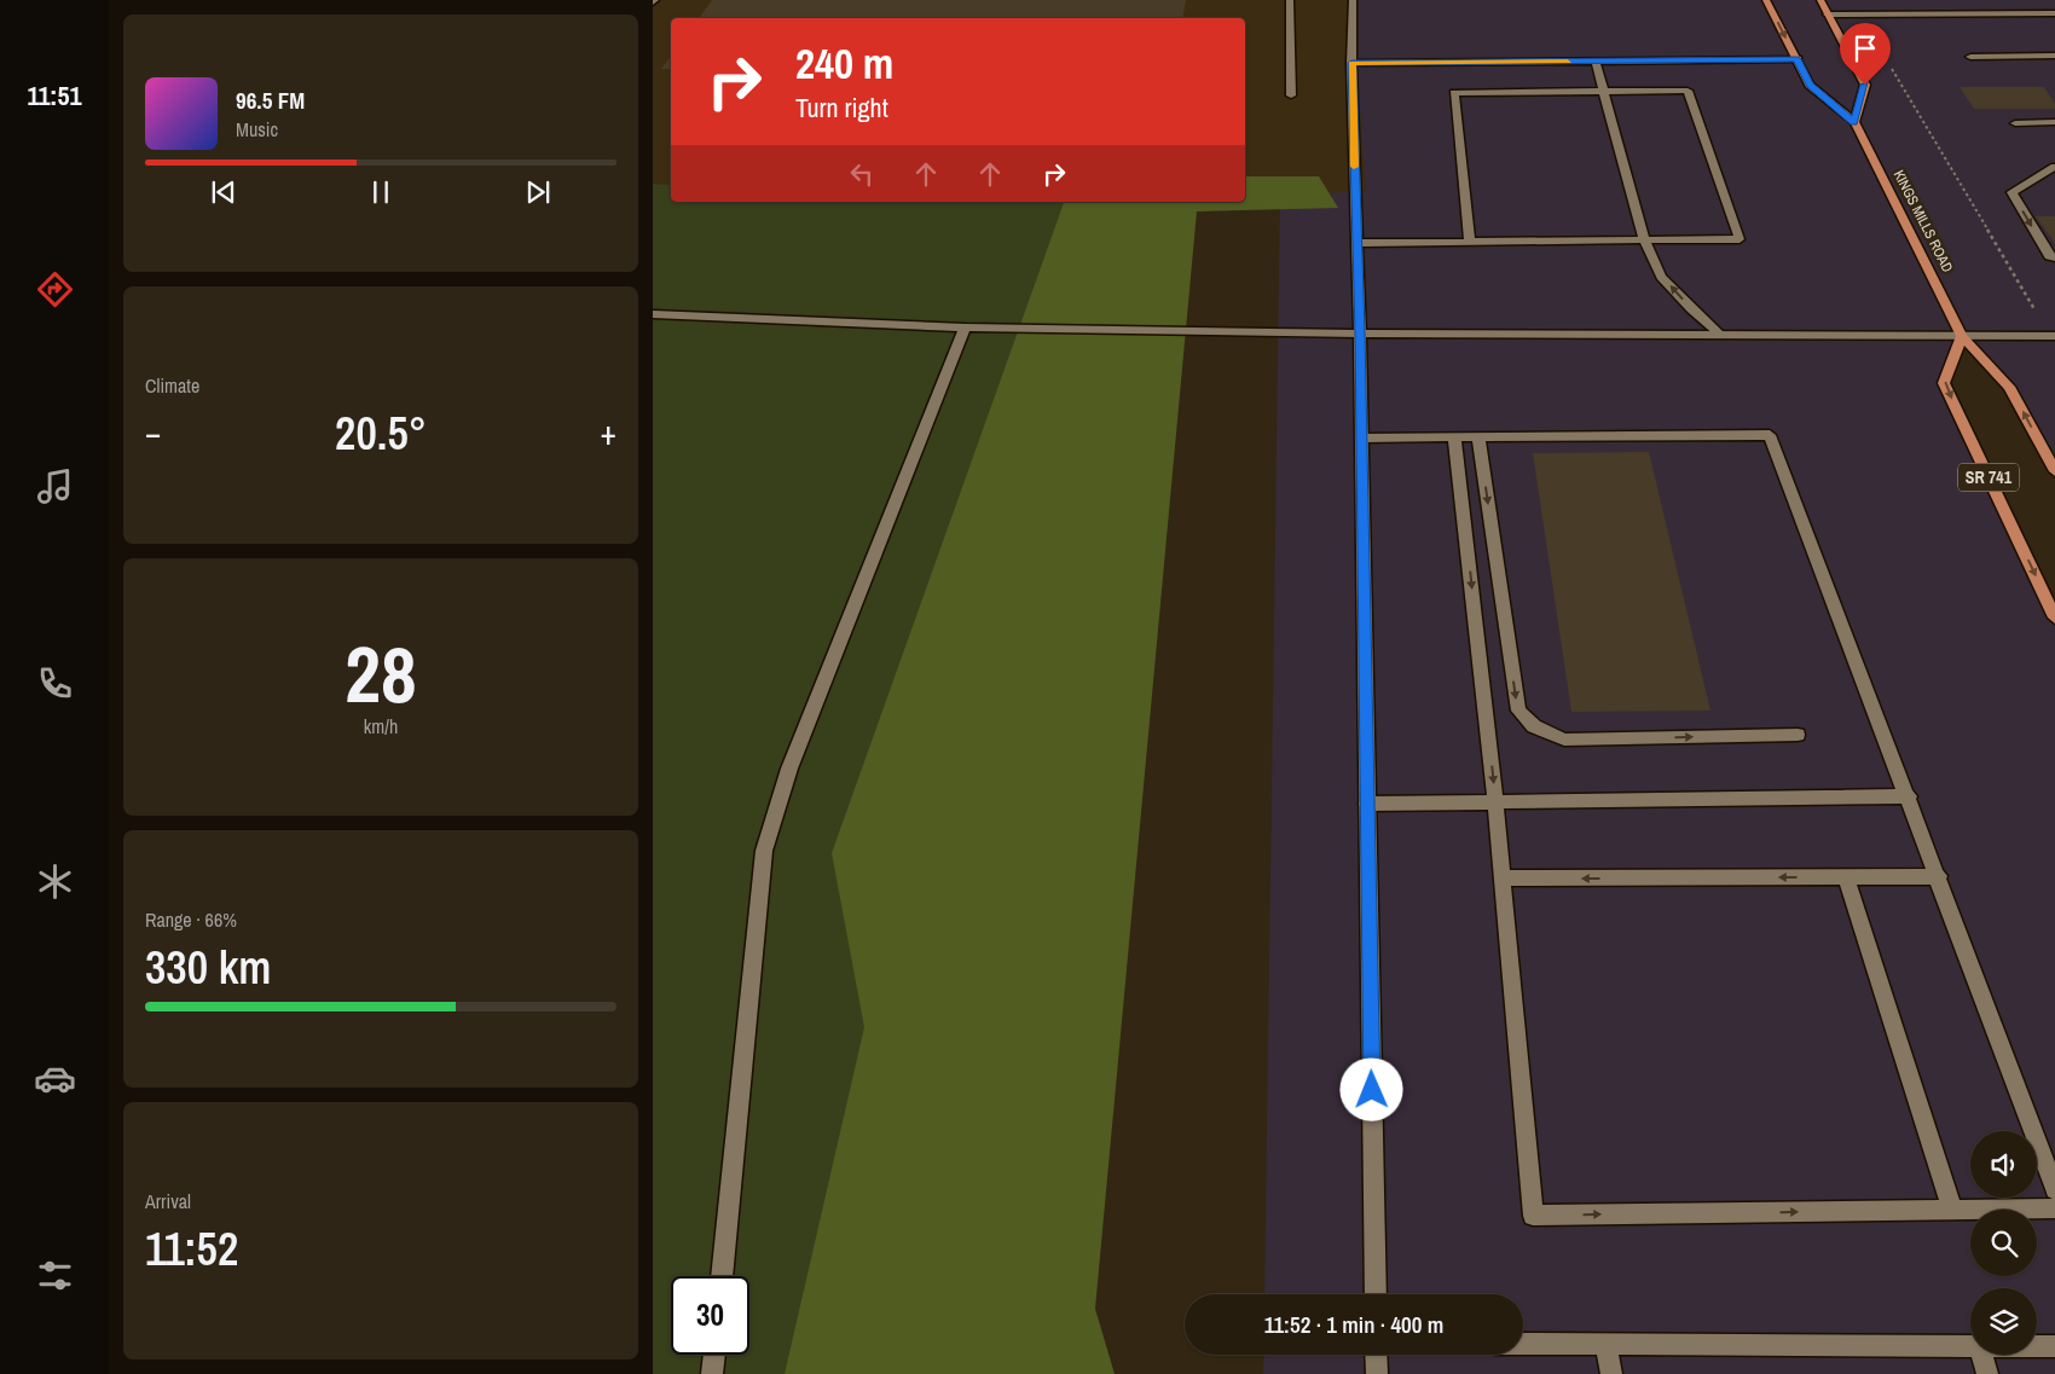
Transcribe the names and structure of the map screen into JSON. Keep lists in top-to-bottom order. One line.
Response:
{"streets":{"main road":["KINGS MILLS ROAD","SR 741"]},"crossings":[["KINGS MILLS ROAD","SR 741"]],"page":{"tabs":"11:51","turn":["240 m","Turn right"],"song":["96.5 FM","Music"],"tile":["Climate",["28","km/h"],["Range · 66%","330 km"],["Arrival","11:52"]],"heat":["−","20.5°","+"],"limit":"30","trip":"11:52 · 1 min · 400 m"}}
